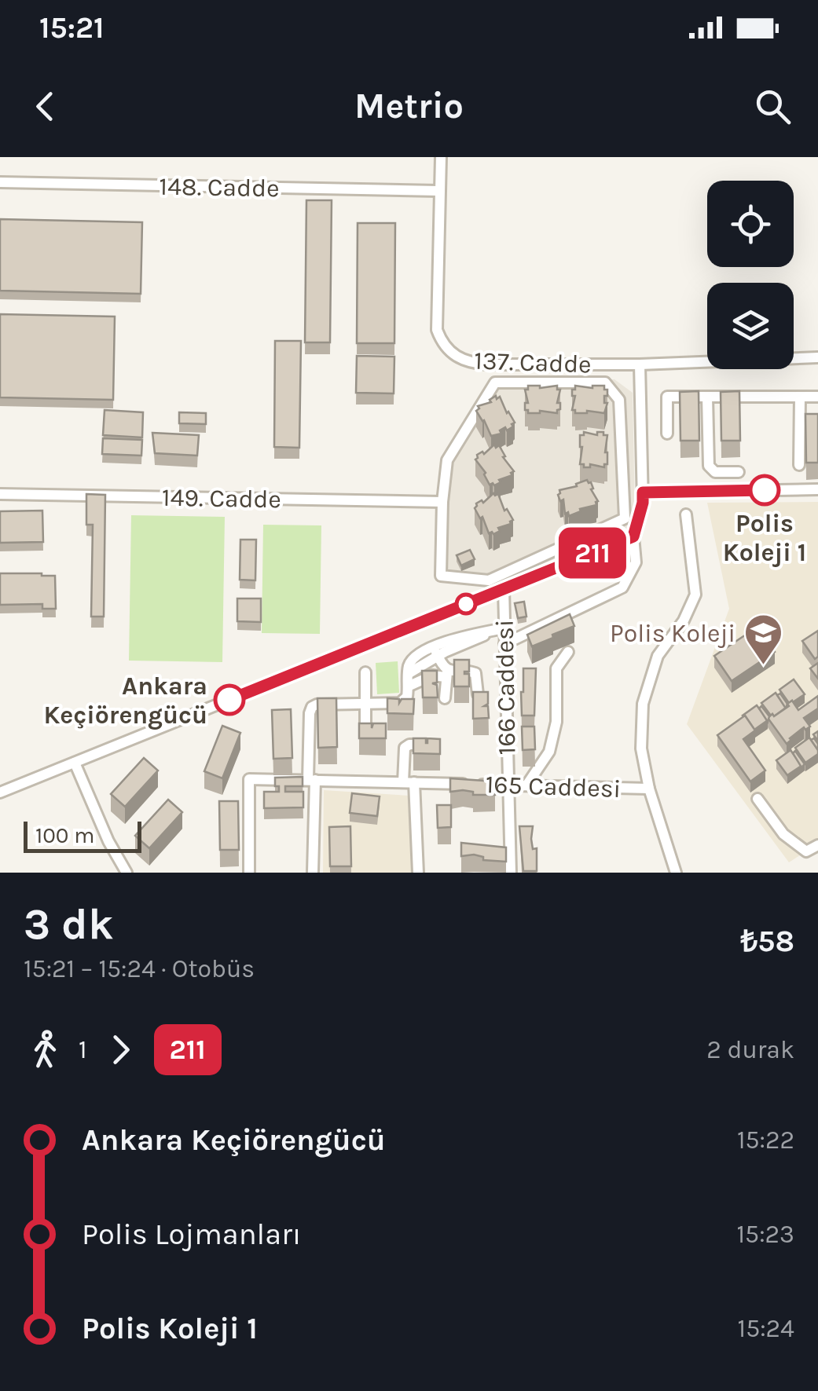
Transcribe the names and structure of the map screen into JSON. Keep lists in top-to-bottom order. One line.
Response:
{"streets":{"street":["148. Cadde","137. Cadde","149. Cadde","166 Caddesi","165 Caddesi"]},"crossings":[["148. Cadde","137. Cadde"],["166 Caddesi","165 Caddesi"]],"places":{"other":["Polis Koleji 1","Ankara Keçiörengücü"],"school or university":["Polis Koleji"]},"lines":["bus line 211"],"scale_bar":"100 m","page":{"status":"15:21","header":"Metrio","on_map":"211","scale":"100 m","heading":["3 dk","15:21 – 15:24 · Otobüs","₺58"],"legs":["1","211","2 durak"],"list":[{"name":"Ankara Keçiörengücü","value":"15:22"},{"name":"Polis Lojmanları","value":"15:23"},{"name":"Polis Koleji 1","value":"15:24"}]}}
